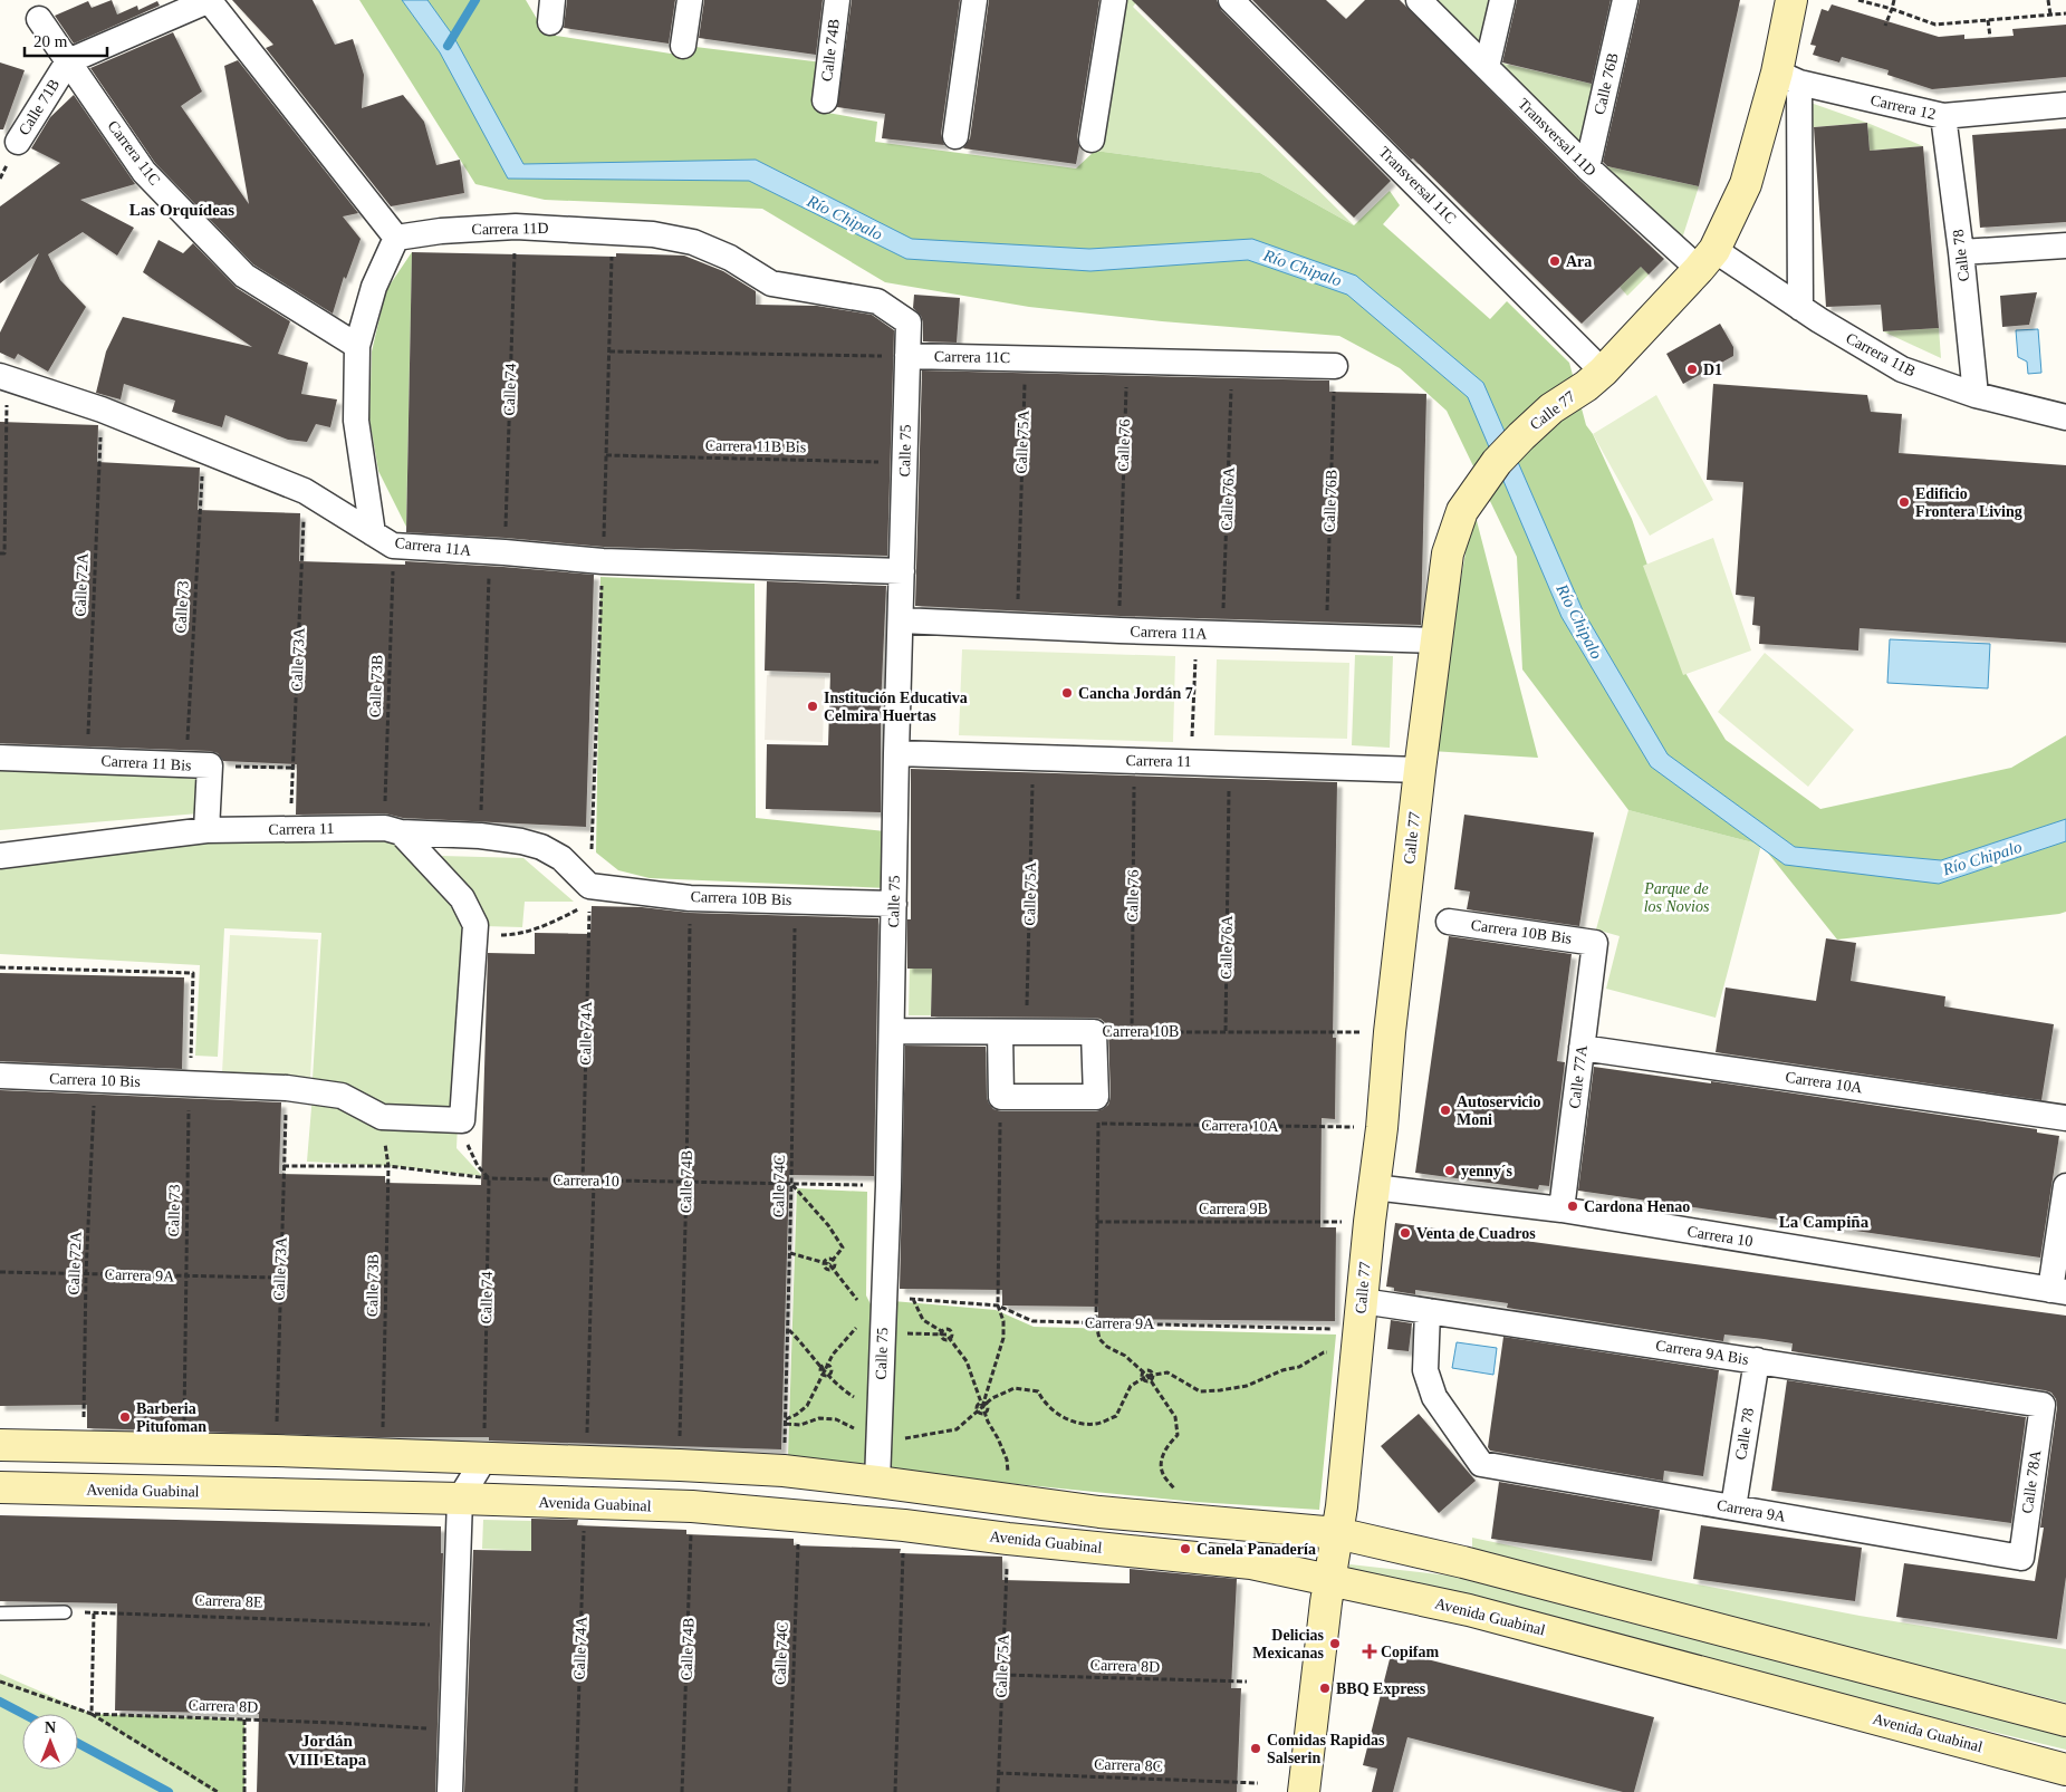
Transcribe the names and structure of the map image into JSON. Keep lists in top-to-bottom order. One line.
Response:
{"streets":{"main road":["Calle 77","Avenida Guabinal"],"street":["Calle 74B","Calle 76B","Calle 71B","Carrera 12","Transversal 11D","Carrera 11C","Transversal 11C","Carrera 11D","Calle 78","Carrera 11B","Calle 75","Carrera 11A","Carrera 11","Carrera 11 Bis","Carrera 10B Bis","Carrera 10B","Calle 77A","Carrera 10 Bis","Carrera 10A","Carrera 10","Carrera 9A","Carrera 9A Bis","Calle 78A"],"path":["Calle 74","Calle 75A","Calle 76","Carrera 11B Bis","Calle 76A","Calle 72A","Calle 73","Calle 73A","Calle 73B","Calle 74A","Calle 74C","Carrera 9B","Carrera 8E","Carrera 8D","Carrera 8C"]},"crossings":[["Calle 74B","Carrera 10B Bis"],["Calle 74B","Carrera 10"],["Calle 74B","Avenida Guabinal"],["Calle 76B","Transversal 11D"],["Calle 76B","Carrera 11C"],["Calle 76B","Carrera 11A"],["Calle 71B","Carrera 11C"],["Carrera 12","Calle 78"],["Carrera 12","Calle 77"],["Transversal 11D","Carrera 11B"],["Transversal 11D","Calle 77"],["Carrera 11C","Calle 75A"],["Carrera 11C","Calle 76"],["Carrera 11C","Calle 75"],["Carrera 11C","Calle 76A"],["Transversal 11C","Calle 77"],["Carrera 11D","Calle 74"],["Carrera 11D","Calle 75"],["Calle 78","Carrera 11B"],["Calle 78","Carrera 9A"],["Calle 78","Carrera 9A Bis"],["Carrera 11B","Calle 77"],["Calle 74","Carrera 11A"],["Calle 74","Carrera 11"],["Calle 74","Carrera 10"],["Calle 77","Carrera 11A"],["Calle 77","Carrera 11"],["Calle 77","Carrera 10B"],["Calle 77","Carrera 10A"],["Calle 77","Carrera 10"],["Calle 77","Carrera 9B"],["Calle 77","Carrera 9A"],["Calle 77","Carrera 9A Bis"],["Calle 77","Avenida Guabinal"],["Calle 75A","Carrera 11A"],["Calle 75A","Carrera 11"],["Calle 75A","Carrera 10B"],["Calle 75A","Avenida Guabinal"],["Calle 75A","Carrera 8D"],["Calle 75A","Carrera 8C"],["Calle 76","Carrera 11A"],["Calle 76","Carrera 11"],["Calle 76","Carrera 10B"],["Carrera 11B Bis","Calle 75"],["Calle 75","Carrera 11A"],["Calle 75","Carrera 11"],["Calle 75","Carrera 10B Bis"],["Calle 75","Carrera 10B"],["Calle 75","Carrera 10"],["Calle 75","Carrera 9A"],["Calle 76A","Carrera 11A"],["Calle 76A","Carrera 11"],["Calle 76A","Carrera 10B"],["Carrera 11A","Calle 72A"],["Carrera 11A","Calle 73"],["Carrera 11A","Calle 73A"],["Carrera 11A","Calle 73B"],["Calle 72A","Carrera 11 Bis"],["Calle 72A","Carrera 10 Bis"],["Calle 72A","Carrera 9A"],["Calle 73","Carrera 11 Bis"],["Calle 73","Carrera 10 Bis"],["Calle 73","Carrera 9A"],["Calle 73A","Carrera 11"],["Calle 73A","Carrera 11 Bis"],["Calle 73A","Carrera 10"],["Calle 73A","Carrera 9A"],["Calle 73B","Carrera 11"],["Calle 73B","Carrera 10"],["Carrera 11","Carrera 10B Bis"],["Carrera 11","Calle 74A"],["Carrera 10B Bis","Calle 74A"],["Carrera 10B Bis","Calle 77A"],["Carrera 10B Bis","Calle 74C"],["Calle 74A","Carrera 10"],["Calle 74A","Avenida Guabinal"],["Calle 77A","Carrera 10A"],["Calle 77A","Carrera 10"],["Carrera 10A","Carrera 9B"],["Carrera 10","Calle 74C"],["Calle 74C","Avenida Guabinal"],["Carrera 9A","Carrera 9A Bis"],["Carrera 9A","Calle 78A"],["Carrera 9A Bis","Calle 78A"]],"districts":["Las Orquídeas","La Campiña","Jordán VIII Etapa"],"water":["Río Chipalo"],"parks":["Parque de los Novios"],"places":{"other":["Ara","D1","Edificio Frontera Living","Cancha Jordán 7","Institución Educativa Celmira Huertas","Autoservicio Moni","yenny´s","Cardona Henao","Venta de Cuadros","Barberia Pitufoman","Canela Panadería","Delicias Mexicanas","BBQ Express","Comidas Rapidas Salserin"],"health":["Copifam"]},"scale_bar":"20 m","north":"top"}
